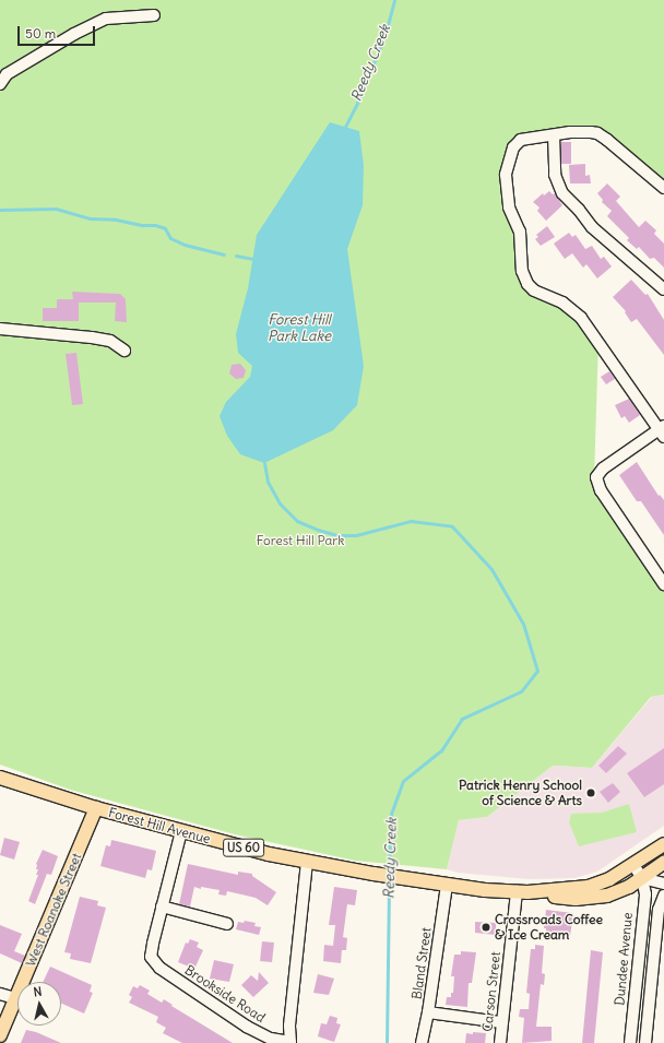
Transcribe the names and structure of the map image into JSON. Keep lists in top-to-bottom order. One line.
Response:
{"streets":{"main road":["Forest Hill Avenue","US 60","West Roanoke Street"],"street":["Dundee Avenue","Bland Street","Carson Street","Brookside Road"]},"crossings":[["Forest Hill Avenue","US 60"],["Forest Hill Avenue","West Roanoke Street"],["Forest Hill Avenue","Dundee Avenue"],["Forest Hill Avenue","Bland Street"],["Forest Hill Avenue","Carson Street"],["Forest Hill Avenue","Brookside Road"],["US 60","Dundee Avenue"]],"water":["Reedy Creek","Forest Hill Park Lake"],"parks":["Forest Hill Park"],"places":["Patrick Henry School of Science & Arts","Crossroads Coffee & Ice Cream"],"scale_bar":"50 m","north":"top"}
